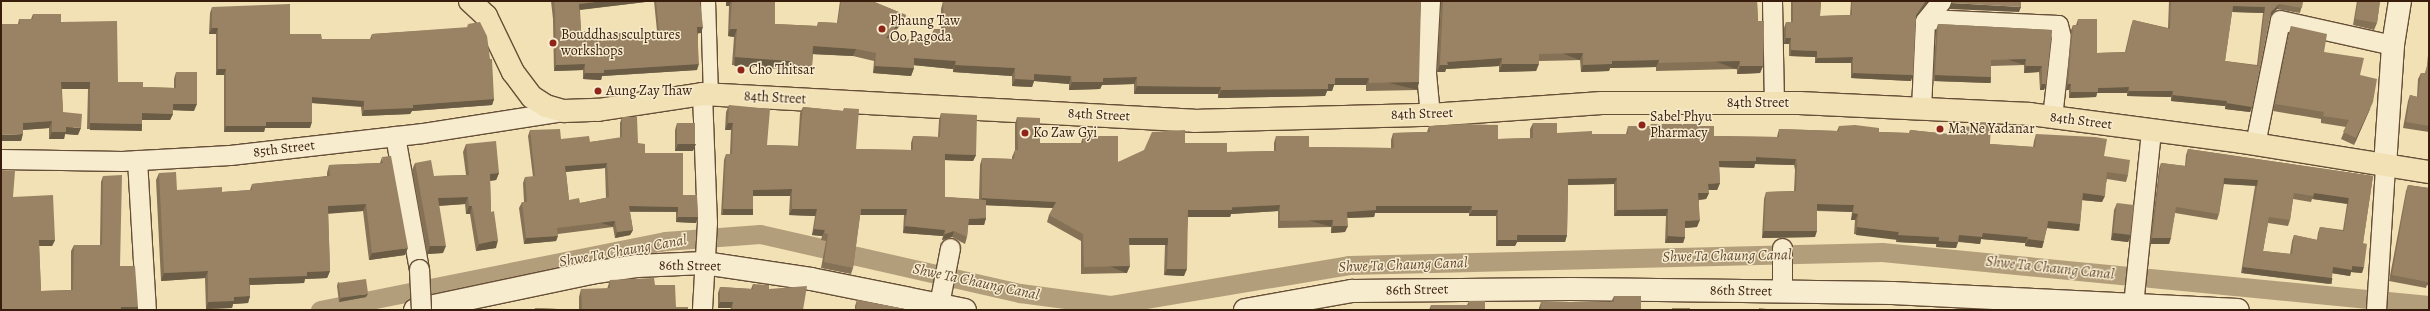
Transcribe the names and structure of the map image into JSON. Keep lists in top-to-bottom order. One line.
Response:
{"streets":{"main road":["84th Street","86th Street"],"street":["85th Street"]},"crossings":[["84th Street","85th Street"]],"water":["Shwe Ta Chaung Canal"],"places":["Phaung Taw Oo Pagoda","Bouddhas sculptures workshops","Cho Thitsar","Aung Zay Thaw","Sabel Phyu Pharmacy","Ma Ne Yadanar","Ko Zaw Gyi"]}
